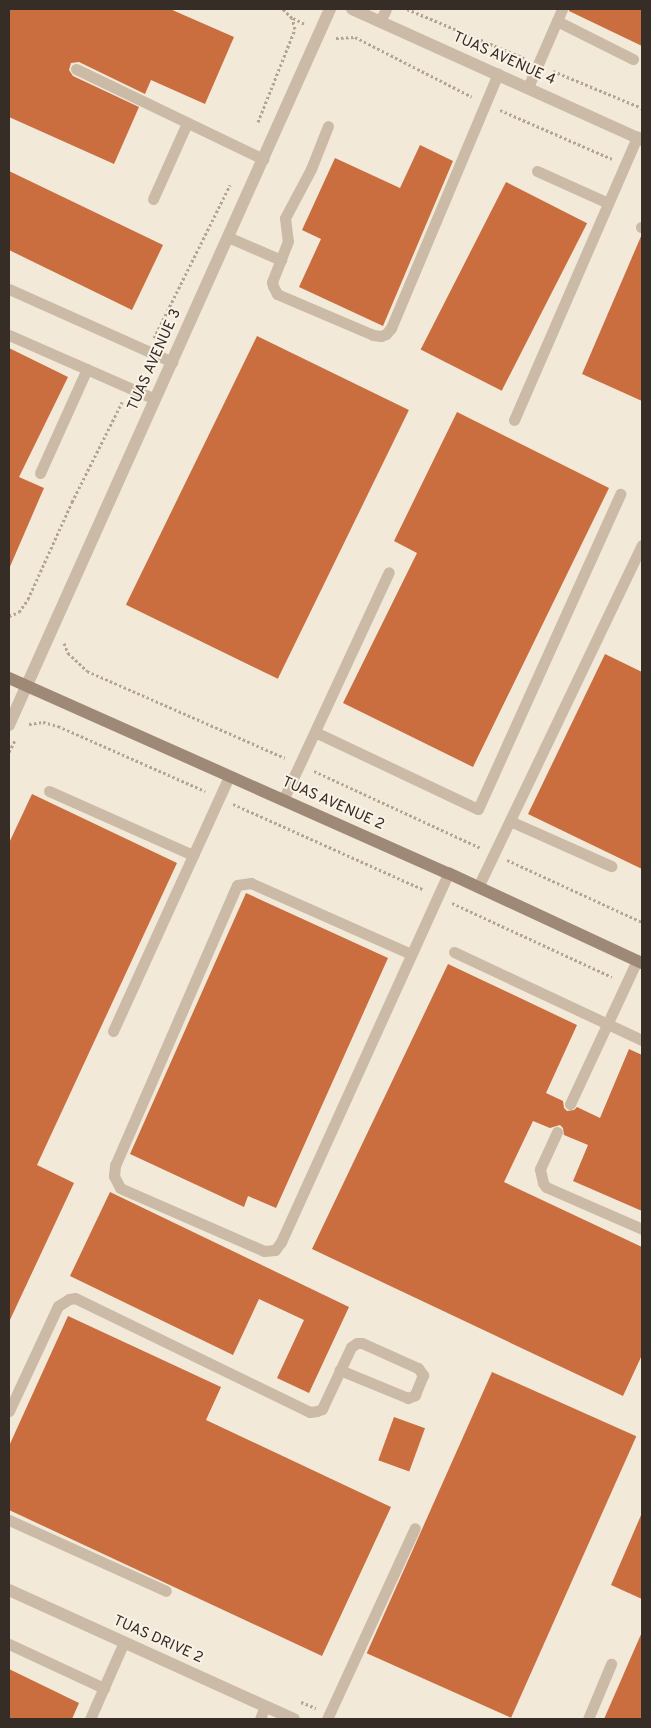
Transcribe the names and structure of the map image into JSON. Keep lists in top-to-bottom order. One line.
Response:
{"streets":{"street":["TUAS AVENUE 4","TUAS AVENUE 3","TUAS AVENUE 2","TUAS DRIVE 2"]},"crossings":[["TUAS AVENUE 3","TUAS AVENUE 2"]]}
